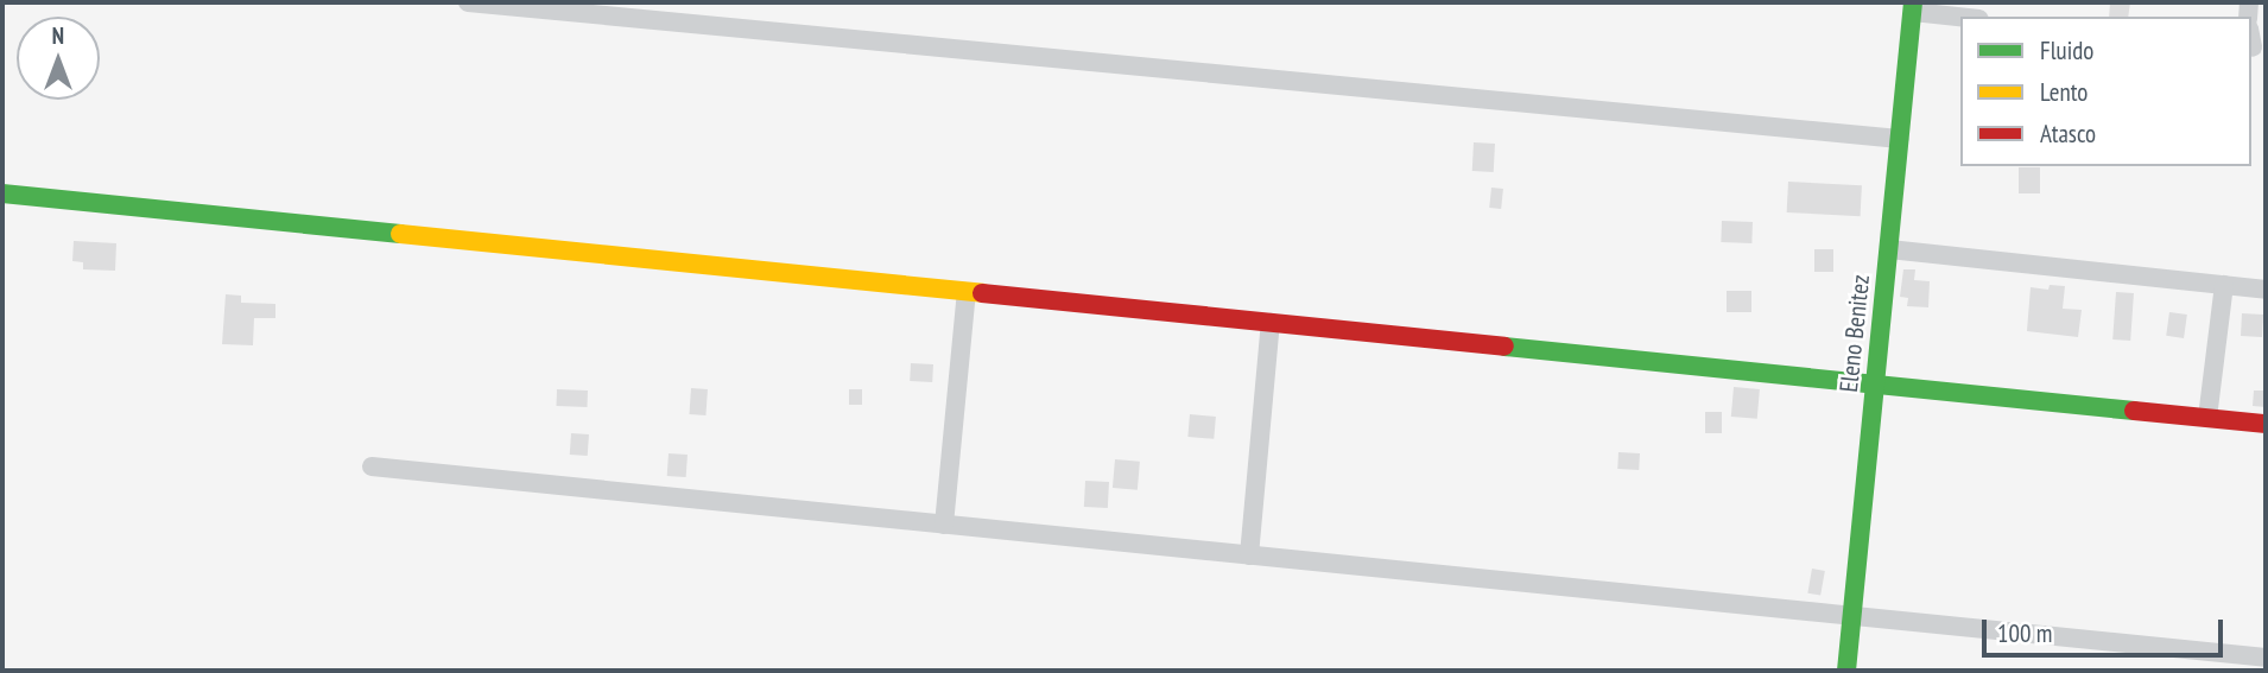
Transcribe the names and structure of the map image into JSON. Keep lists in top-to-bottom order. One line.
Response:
{"streets":{"street":["Eleno Benitez"]},"legend":["Fluido","Lento","Atasco"],"scale_bar":"100 m","north":"top"}
